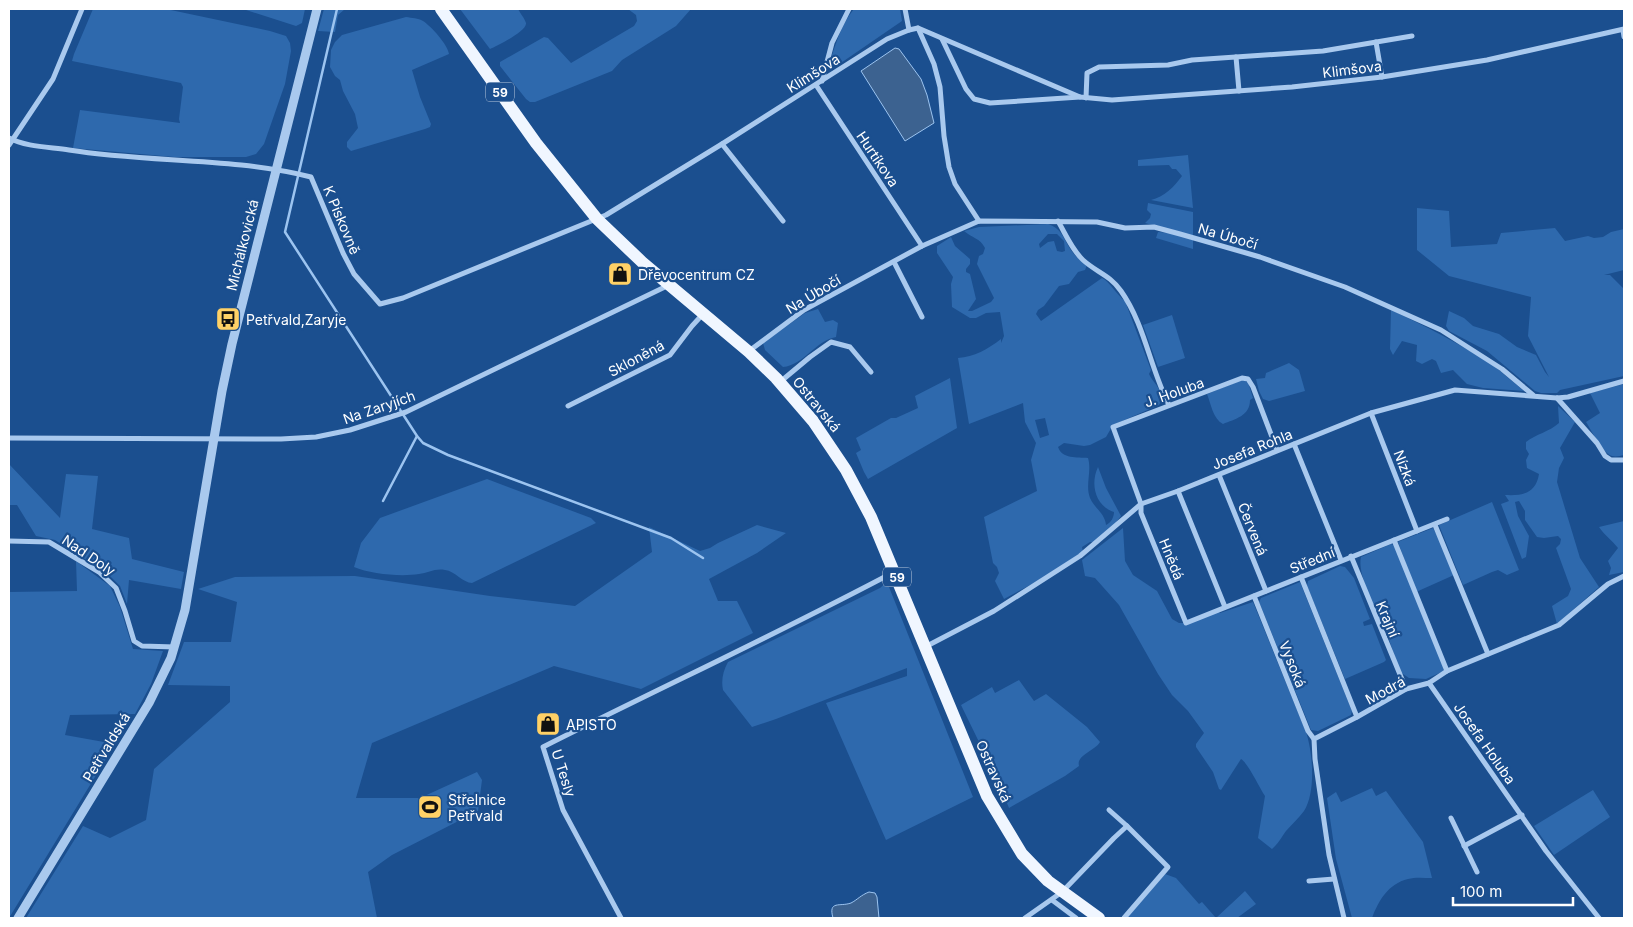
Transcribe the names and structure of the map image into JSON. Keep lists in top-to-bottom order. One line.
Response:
{"streets":{"main road":["59","Ostravská"],"street":["Klimšova","Hurtíkova","K Pískovně","Na Úbočí","Michálkovická","Skloněná","J. Holuba","Na Zaryjích","Josefa Rohla","Nízká","Červená","Nad Doly","Hnědá","Střední","Krajní","Vysoká","Modrá","Josefa Holuba","Petřvaldská","U Tesly"]},"crossings":[["Klimšova","Hurtíkova"],["Klimšova","K Pískovně"],["Klimšova","Ostravská"],["Hurtíkova","Na Úbočí"],["K Pískovně","Michálkovická"],["K Pískovně","Ostravská"],["Na Úbočí","Ostravská"],["Na Úbočí","Josefa Rohla"],["Michálkovická","Na Zaryjích"],["Michálkovická","Petřvaldská"],["Skloněná","Ostravská"],["J. Holuba","Josefa Rohla"],["J. Holuba","Hnědá"],["Ostravská","Na Zaryjích"],["Ostravská","Josefa Rohla"],["Ostravská","U Tesly"],["Josefa Rohla","Nízká"],["Josefa Rohla","Červená"],["Josefa Rohla","Hnědá"],["Nízká","Střední"],["Červená","Střední"],["Nad Doly","Petřvaldská"],["Hnědá","Střední"],["Střední","Krajní"],["Střední","Vysoká"],["Krajní","Modrá"],["Vysoká","Modrá"],["Modrá","Josefa Holuba"]],"places":{"shop":["Dřevocentrum CZ","APISTO"],"bus stop":["Petřvald,Zaryje"],"sports":["Střelnice Petřvald"]},"scale_bar":"100 m"}
